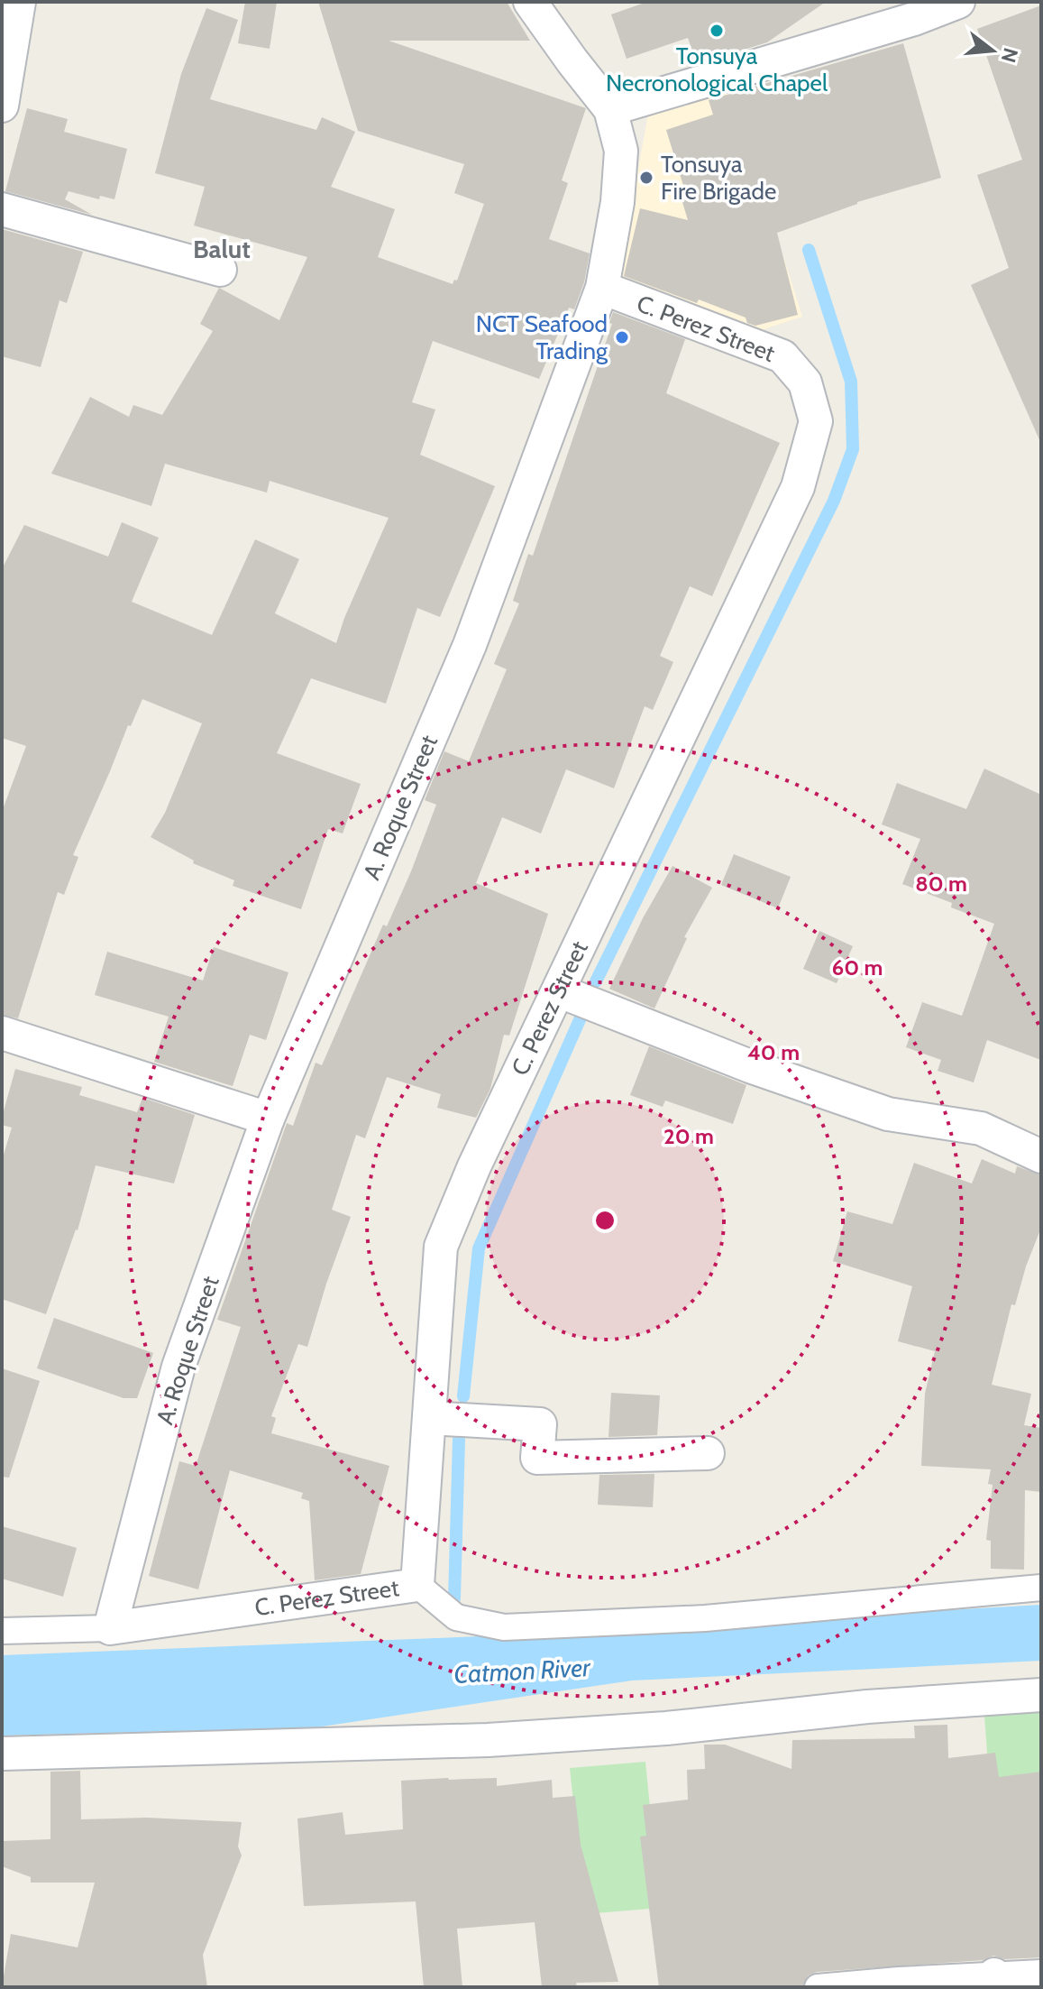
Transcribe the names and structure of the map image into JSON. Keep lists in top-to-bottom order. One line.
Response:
{"streets":{"street":["C. Perez Street","A. Roque Street"]},"crossings":[["C. Perez Street","A. Roque Street"]],"districts":["Balut"],"water":["Catmon River"],"places":["Tonsuya Necronological Chapel","Tonsuya Fire Brigade","NCT Seafood Trading"],"north":"right","rings":["80 m","60 m","40 m","20 m"]}
